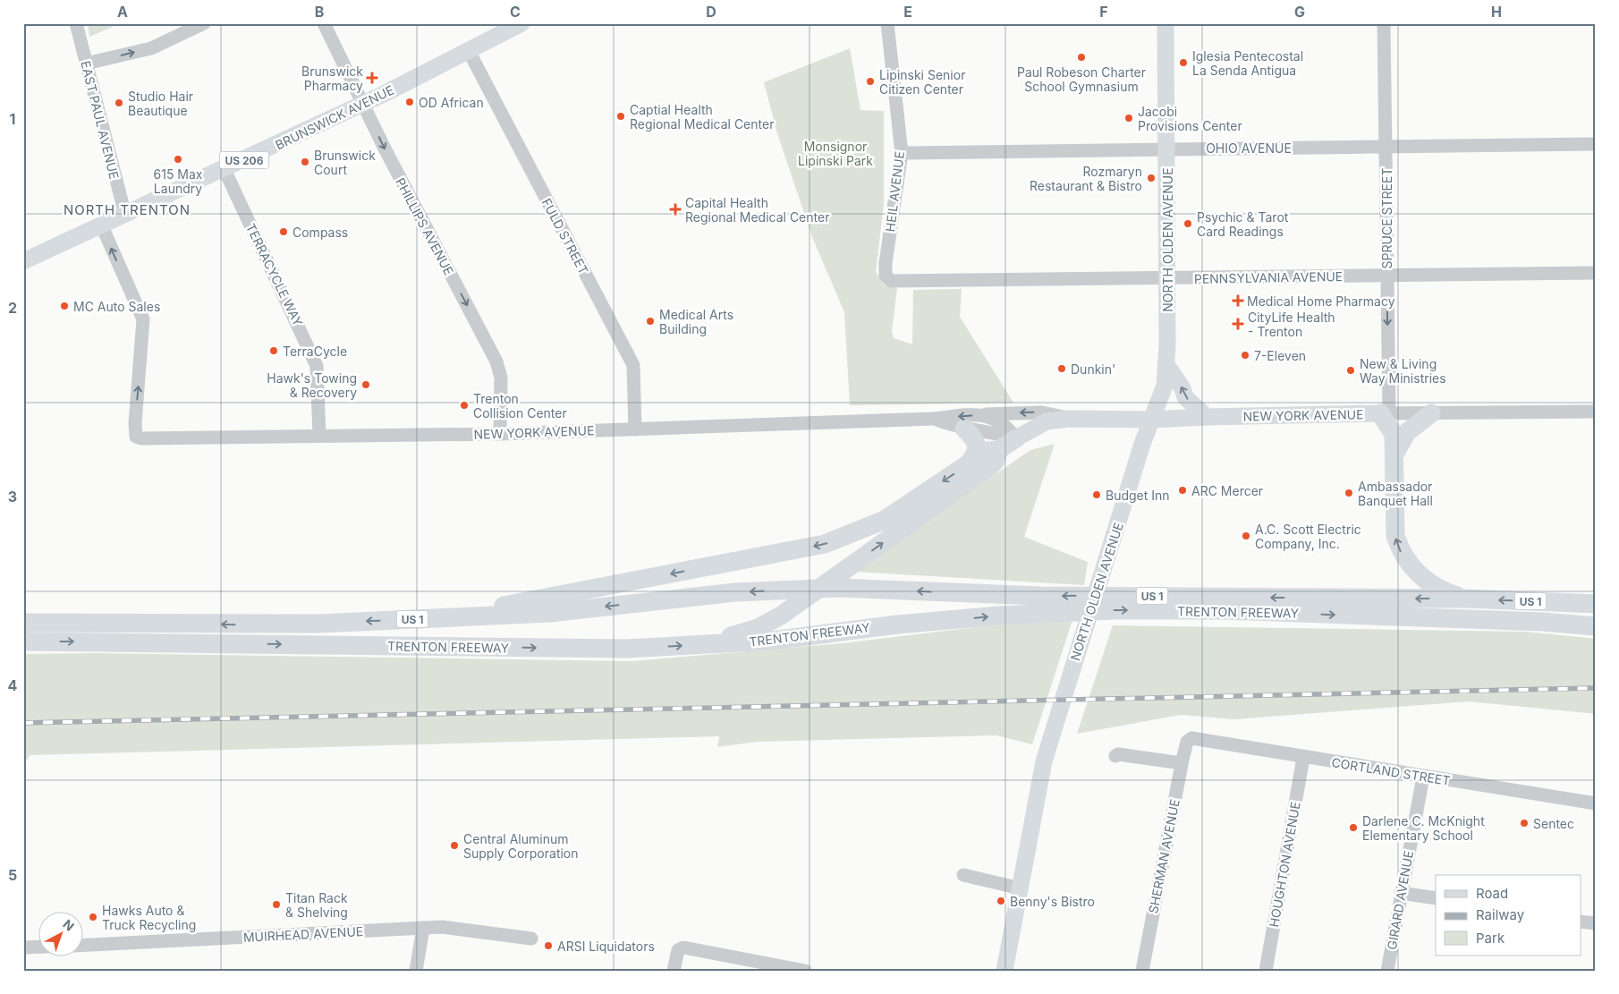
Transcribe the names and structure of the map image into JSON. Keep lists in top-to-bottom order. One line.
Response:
{"streets":{"highway":["US 1","TRENTON FREEWAY"],"main road":["BRUNSWICK AVENUE","US 206","NORTH OLDEN AVENUE","NEW YORK AVENUE"],"street":["EAST PAUL AVENUE","OHIO AVENUE","HEIL AVENUE","SPRUCE STREET","PHILLIPS AVENUE","FULD STREET","TERRACYCLE WAY","PENNSYLVANIA AVENUE","CORTLAND STREET","SHERMAN AVENUE","HOUGHTON AVENUE","GIRARD AVENUE","MUIRHEAD AVENUE"]},"crossings":[["BRUNSWICK AVENUE","EAST PAUL AVENUE"],["BRUNSWICK AVENUE","PHILLIPS AVENUE"],["BRUNSWICK AVENUE","FULD STREET"],["BRUNSWICK AVENUE","TERRACYCLE WAY"],["BRUNSWICK AVENUE","NEW YORK AVENUE"],["OHIO AVENUE","HEIL AVENUE"],["OHIO AVENUE","SPRUCE STREET"],["OHIO AVENUE","NORTH OLDEN AVENUE"],["HEIL AVENUE","PENNSYLVANIA AVENUE"],["SPRUCE STREET","PENNSYLVANIA AVENUE"],["SPRUCE STREET","NEW YORK AVENUE"],["PHILLIPS AVENUE","NEW YORK AVENUE"],["FULD STREET","NEW YORK AVENUE"],["NORTH OLDEN AVENUE","PENNSYLVANIA AVENUE"],["NORTH OLDEN AVENUE","NEW YORK AVENUE"],["TERRACYCLE WAY","NEW YORK AVENUE"],["CORTLAND STREET","SHERMAN AVENUE"],["CORTLAND STREET","HOUGHTON AVENUE"],["CORTLAND STREET","GIRARD AVENUE"]],"one_way":["SPRUCE STREET","PHILLIPS AVENUE"],"districts":["NORTH TRENTON"],"parks":["Monsignor Lipinski Park"],"places":{"other":["Paul Robeson Charter School Gymnasium","Iglesia Pentecostal La Senda Antigua","Lipinski Senior Citizen Center","OD African","Studio Hair Beautique","Captial Health Regional Medical Center","Jacobi Provisions Center","615 Max Laundry","Brunswick Court","Rozmaryn Restaurant & Bistro","Psychic & Tarot Card Readings","Compass","MC Auto Sales","Medical Arts Building","TerraCycle","7-Eleven","Dunkin'","New & Living Way Ministries","Hawk's Towing & Recovery","Trenton Collision Center","ARC Mercer","Ambassador Banquet Hall","Budget Inn","A.C. Scott Electric Company, Inc.","Sentec","Darlene C. McKnight Elementary School","Central Aluminum Supply Corporation","Benny's Bistro","Titan Rack & Shelving","Hawks Auto & Truck Recycling","ARSI Liquidators"],"health":["Brunswick Pharmacy","Capital Health Regional Medical Center","Medical Home Pharmacy","CityLife Health - Trenton"]},"legend":["Road","Railway","Park"],"north":"top right","grid":{"columns":["A","B","C","D","E","F","G","H"],"rows":["1","2","3","4","5"]}}
